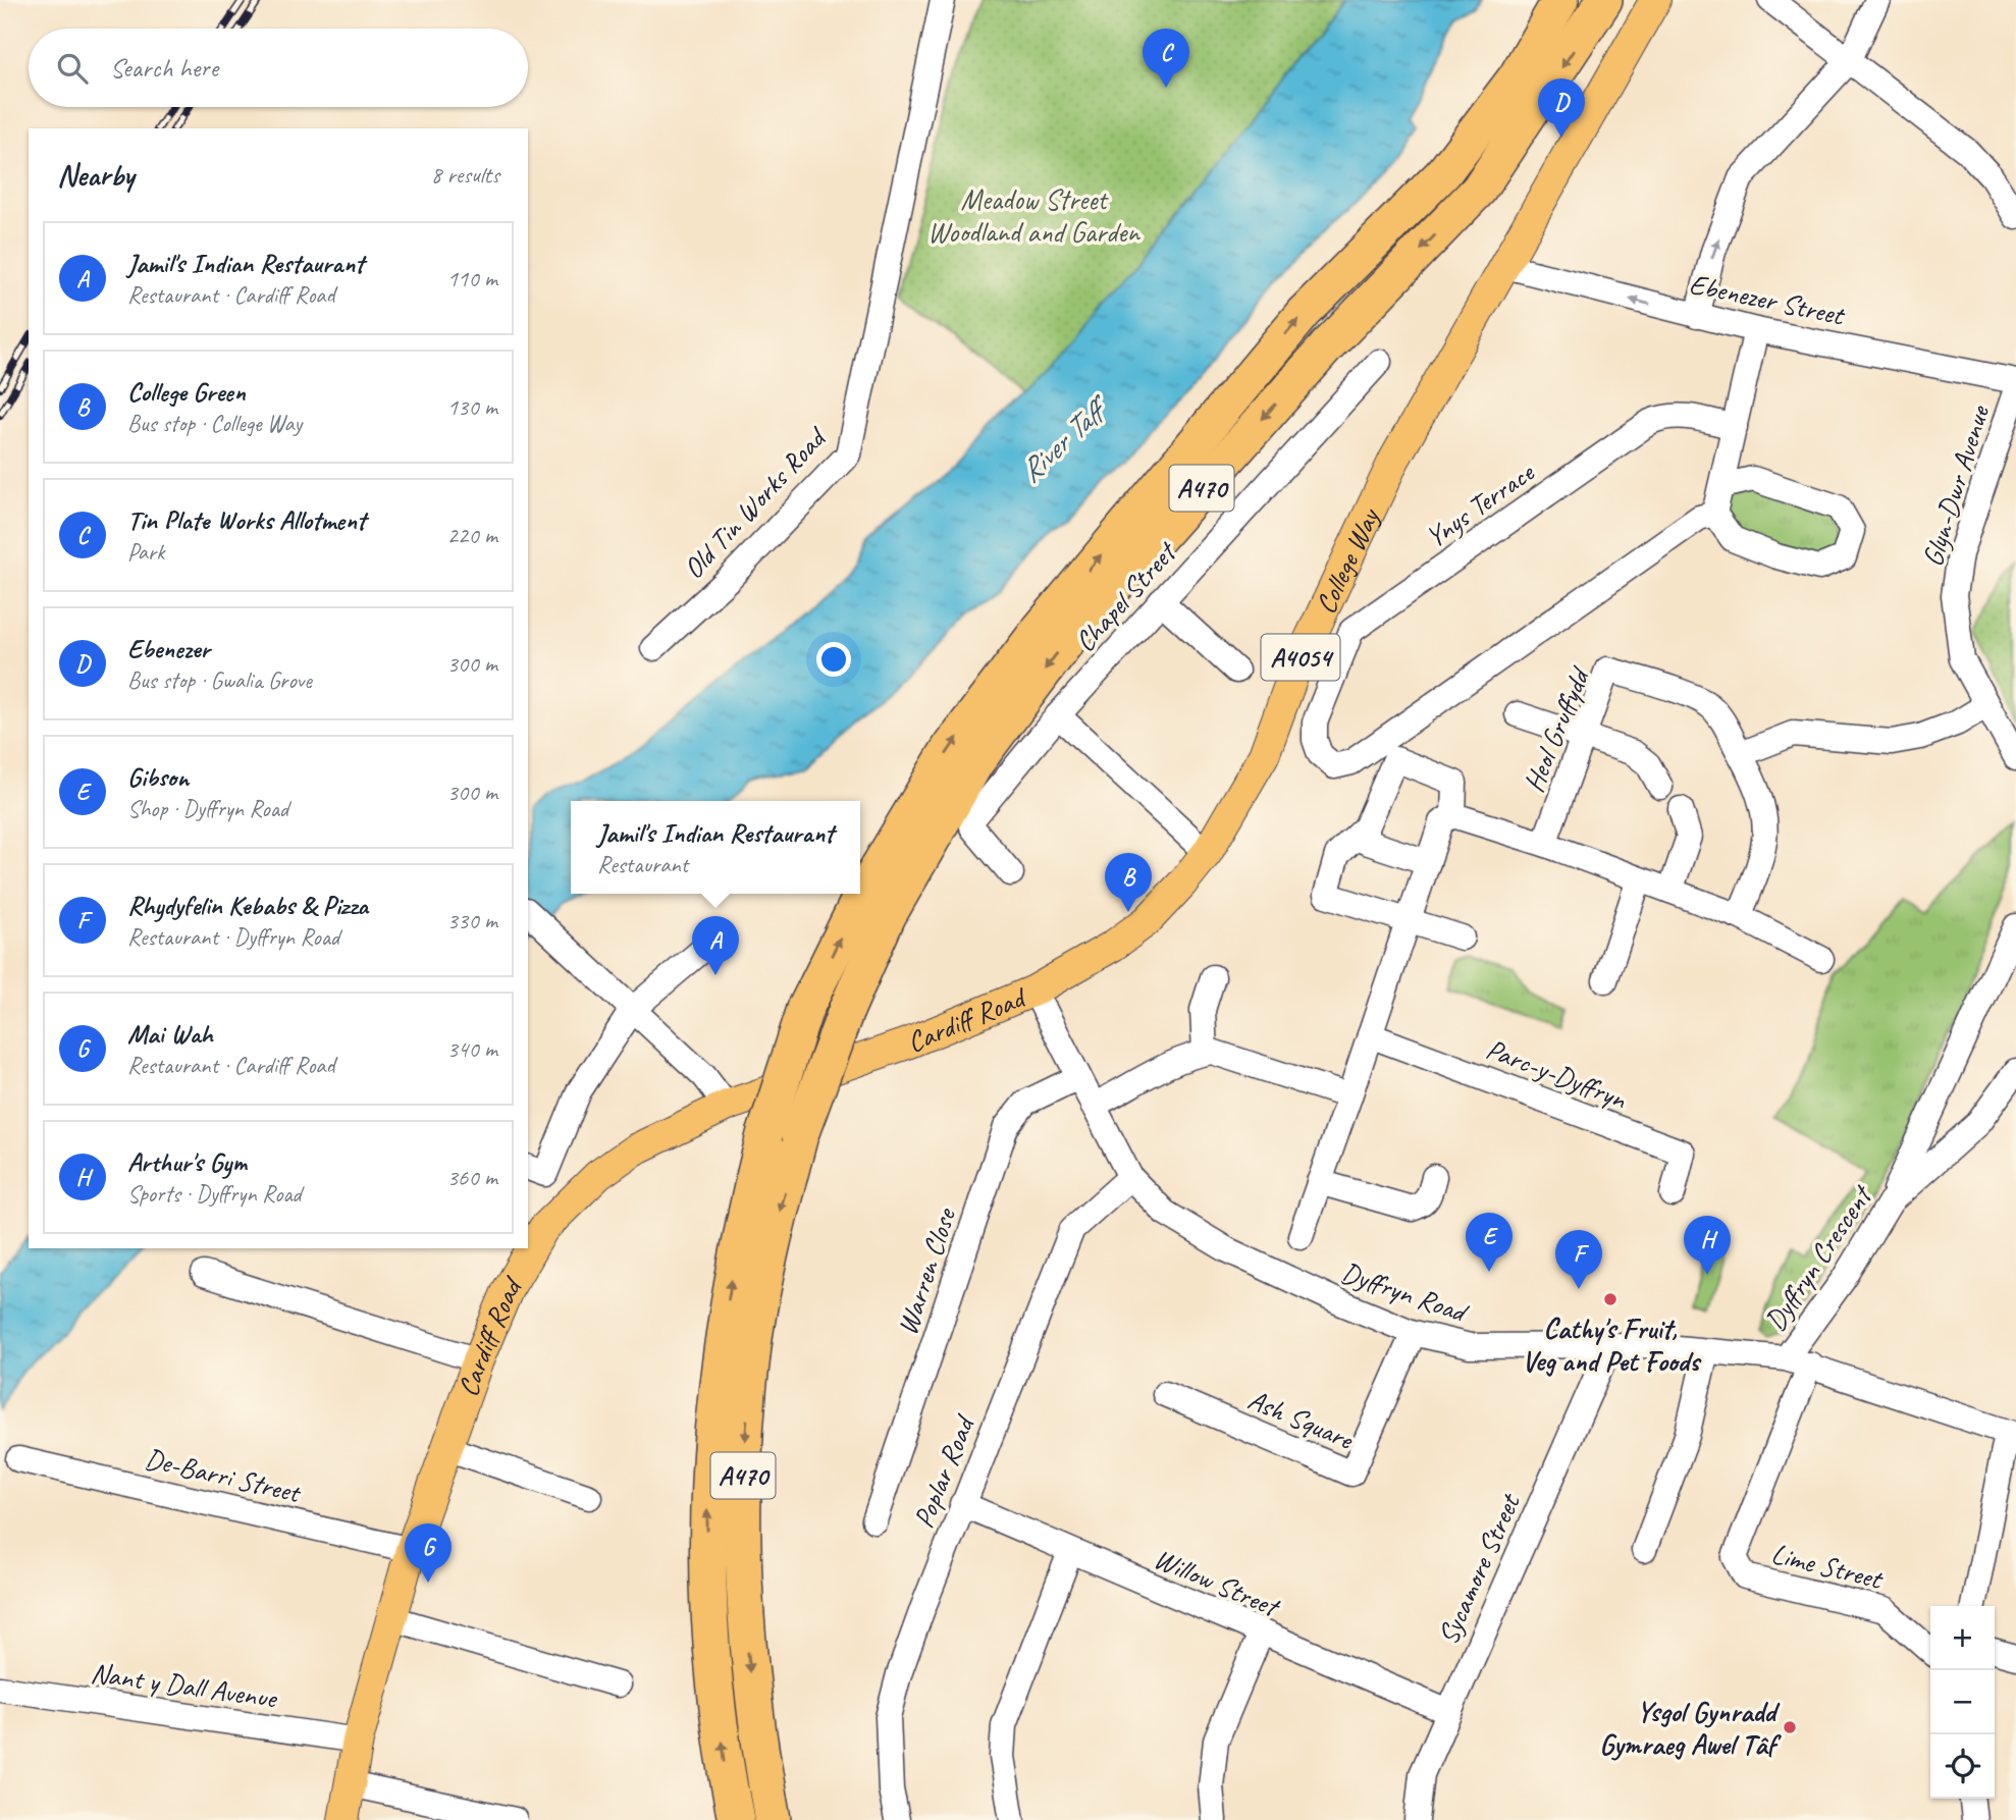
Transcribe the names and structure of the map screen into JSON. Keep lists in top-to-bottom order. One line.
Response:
{"streets":{"highway":["A470"],"main road":["College Way","A4054","Cardiff Road"],"street":["Ebenezer Street","Glyn-Dwr Avenue","Old Tin Works Road","Ynys Terrace","Chapel Street","Heol Gruffydd","Parc-y-Dyffryn","Dyffryn Crescent","Warren Close","Dyffryn Road","Ash Square","Poplar Road","De-Barri Street","Lime Street","Sycamore Street","Willow Street","Nant y Dall Avenue"]},"crossings":[["Ebenezer Street","College Way"],["Ebenezer Street","A4054"],["College Way","A4054"],["College Way","Cardiff Road"],["College Way","Dyffryn Road"],["Cardiff Road","Dyffryn Road"],["Cardiff Road","De-Barri Street"],["Cardiff Road","Nant y Dall Avenue"],["Dyffryn Crescent","Dyffryn Road"],["Dyffryn Crescent","Lime Street"],["Warren Close","Dyffryn Road"],["Dyffryn Road","Ash Square"],["Dyffryn Road","Poplar Road"],["Dyffryn Road","Lime Street"],["Dyffryn Road","Sycamore Street"],["Poplar Road","Willow Street"],["Sycamore Street","Willow Street"]],"one_way":["Ebenezer Street"],"water":["River Taff"],"parks":["Meadow Street Woodland and Garden"],"places":["Cathy's Fruit, Veg and Pet Foods","Ysgol Gynradd Gymraeg Awel Tâf"],"page":{"pins":["C","D","B","A","E","H","F","G"],"search":"Search here","heading":["Nearby","8 results"],"list":[{"mark":"A","name":"Jamil's Indian Restaurant","note":"Restaurant · Cardiff Road","value":"110 m"},{"mark":"B","name":"College Green","note":"Bus stop · College Way","value":"130 m"},{"mark":"C","name":"Tin Plate Works Allotment","note":"Park","value":"220 m"},{"mark":"D","name":"Ebenezer","note":"Bus stop · Gwalia Grove","value":"300 m"},{"mark":"E","name":"Gibson","note":"Shop · Dyffryn Road","value":"300 m"},{"mark":"F","name":"Rhydyfelin Kebabs & Pizza","note":"Restaurant · Dyffryn Road","value":"330 m"},{"mark":"G","name":"Mai Wah","note":"Restaurant · Cardiff Road","value":"340 m"},{"mark":"H","name":"Arthur's Gym","note":"Sports · Dyffryn Road","value":"360 m"}],"popup":["Jamil's Indian Restaurant","Restaurant"],"map_buttons":["+","−"]}}
